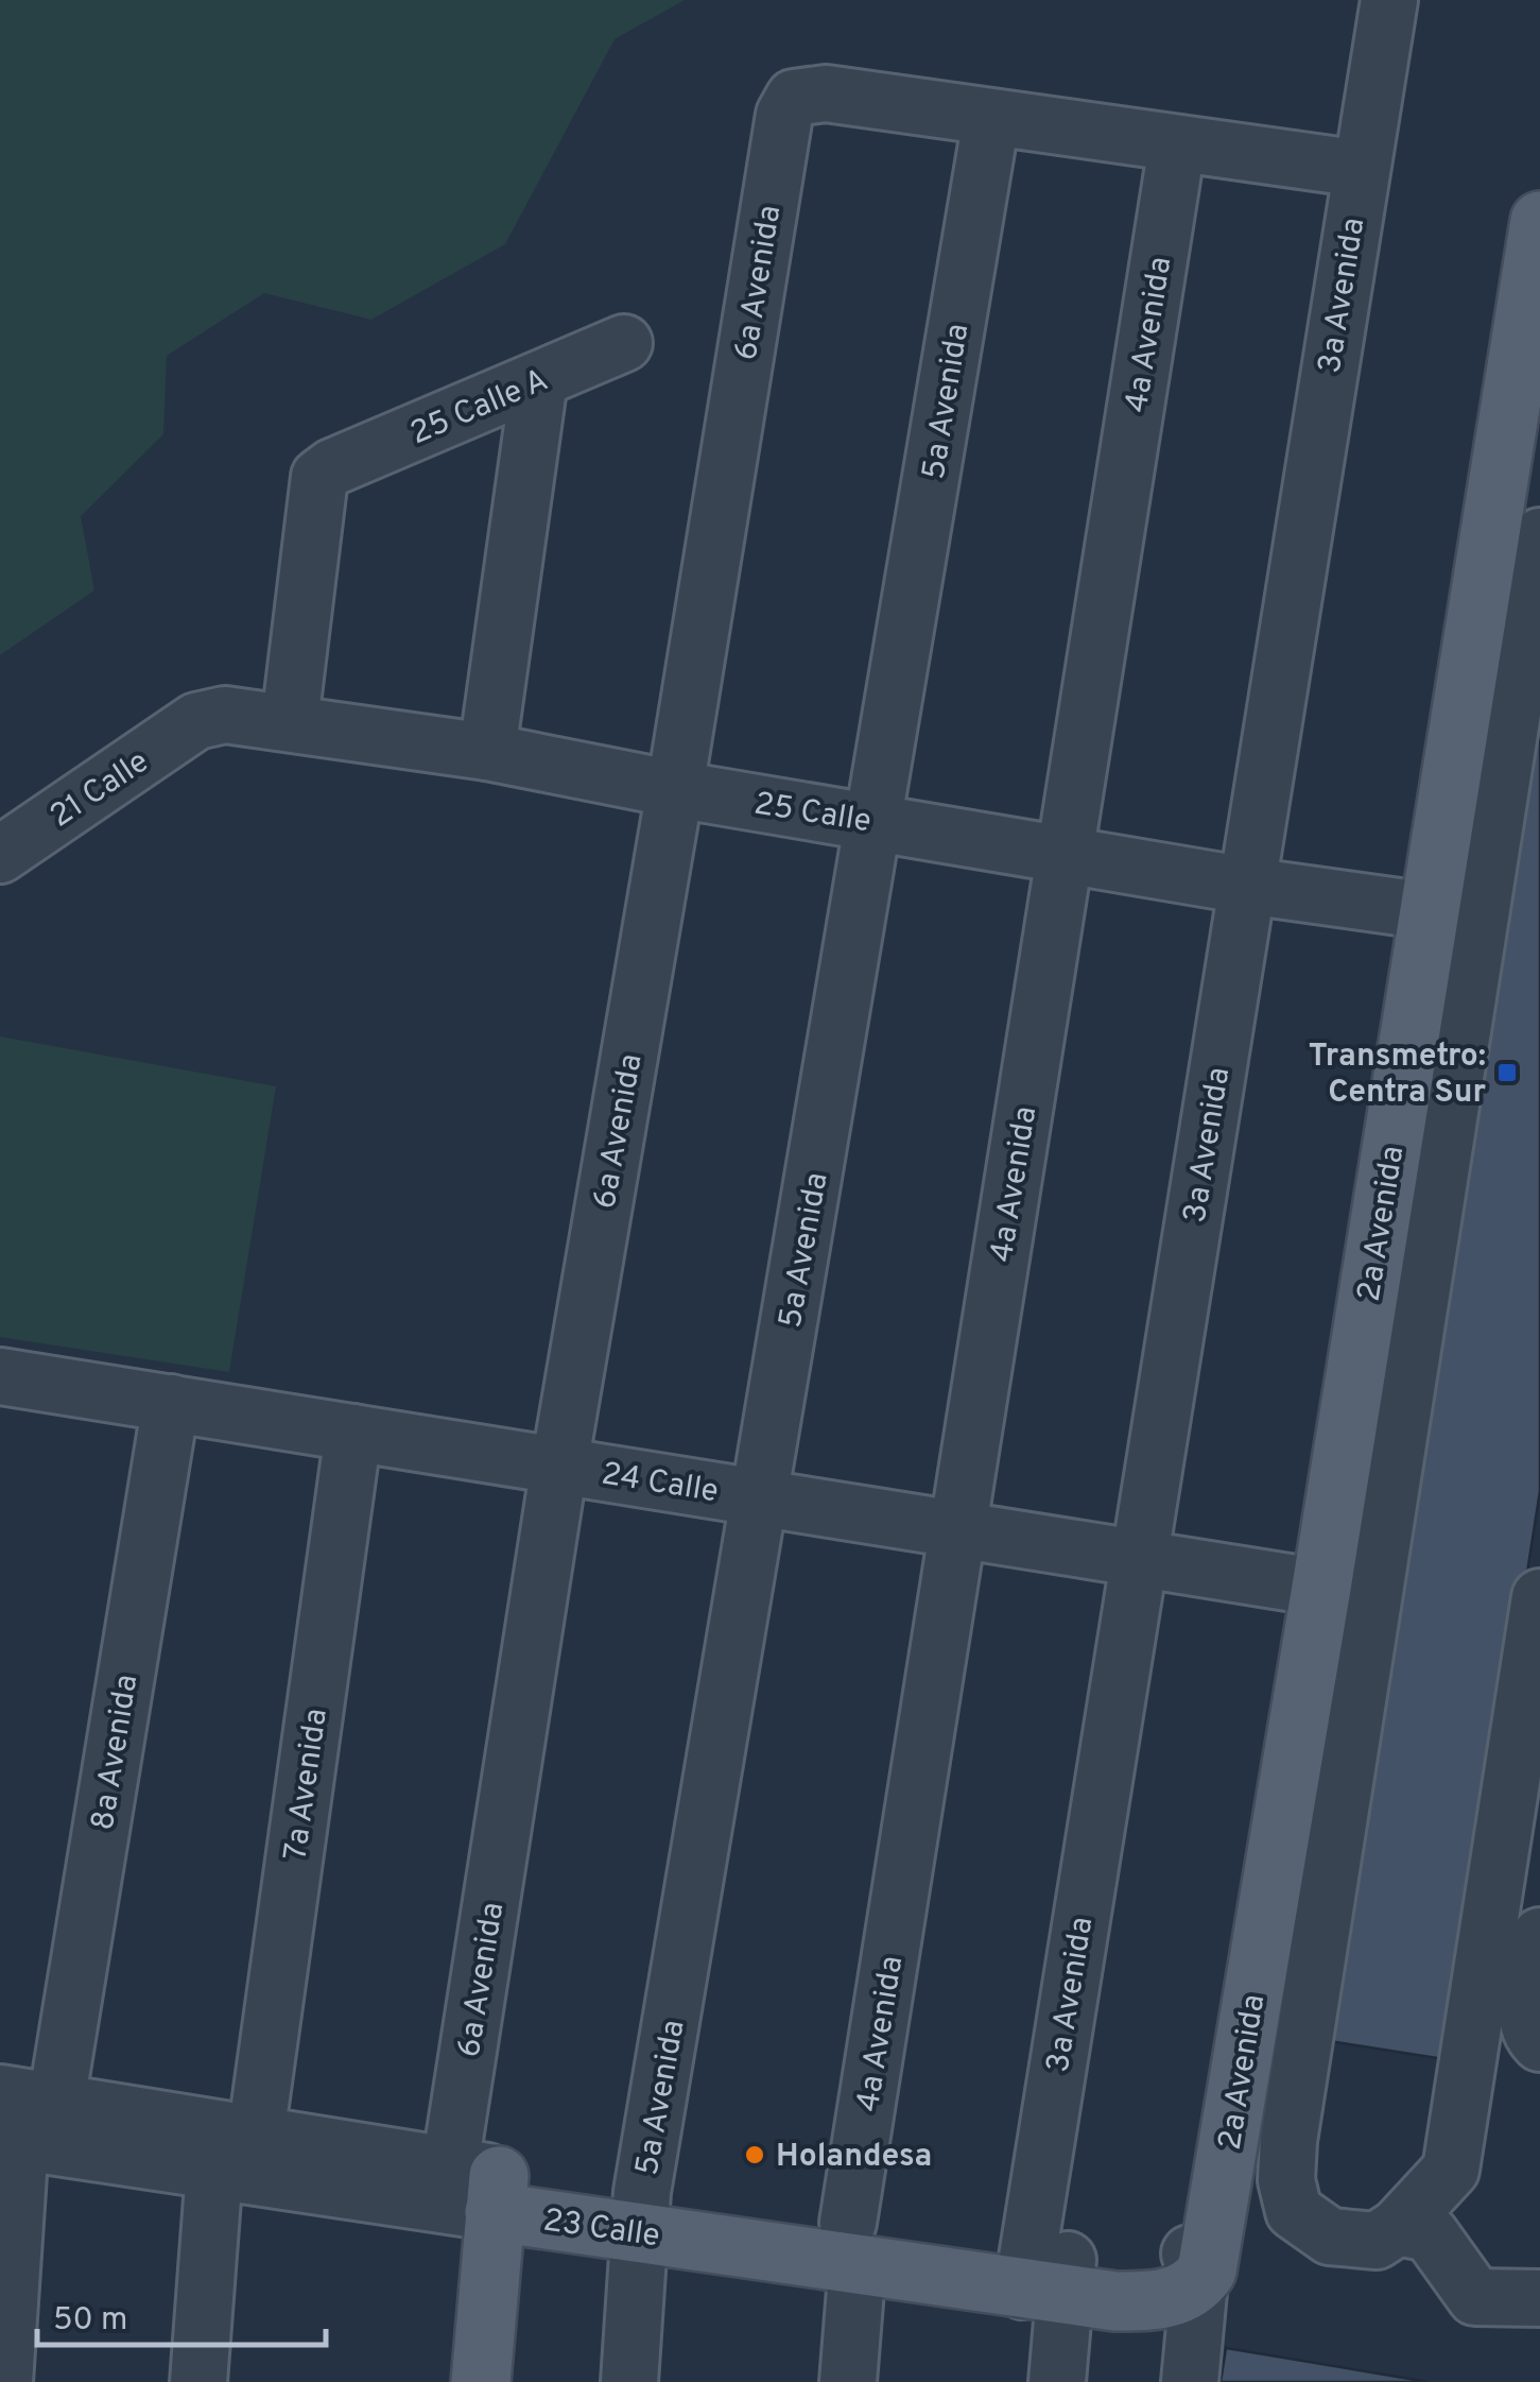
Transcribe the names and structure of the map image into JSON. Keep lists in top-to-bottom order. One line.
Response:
{"streets":{"main road":["6a Avenida","2a Avenida","23 Calle"],"street":["3a Avenida","4a Avenida","5a Avenida","25 Calle A","21 Calle","25 Calle","24 Calle","8a Avenida","7a Avenida"]},"crossings":[["6a Avenida","5a Avenida"],["6a Avenida","25 Calle"],["6a Avenida","24 Calle"],["6a Avenida","23 Calle"],["3a Avenida","25 Calle"],["3a Avenida","24 Calle"],["3a Avenida","23 Calle"],["4a Avenida","25 Calle"],["4a Avenida","24 Calle"],["4a Avenida","23 Calle"],["5a Avenida","25 Calle"],["5a Avenida","24 Calle"],["5a Avenida","23 Calle"],["25 Calle A","25 Calle"],["21 Calle","25 Calle"],["25 Calle","2a Avenida"],["2a Avenida","24 Calle"],["2a Avenida","23 Calle"],["24 Calle","8a Avenida"],["24 Calle","7a Avenida"],["8a Avenida","23 Calle"],["7a Avenida","23 Calle"]],"places":{"transit":["Transmetro: Centra Sur"],"other":["Holandesa"]},"scale_bar":"50 m"}
